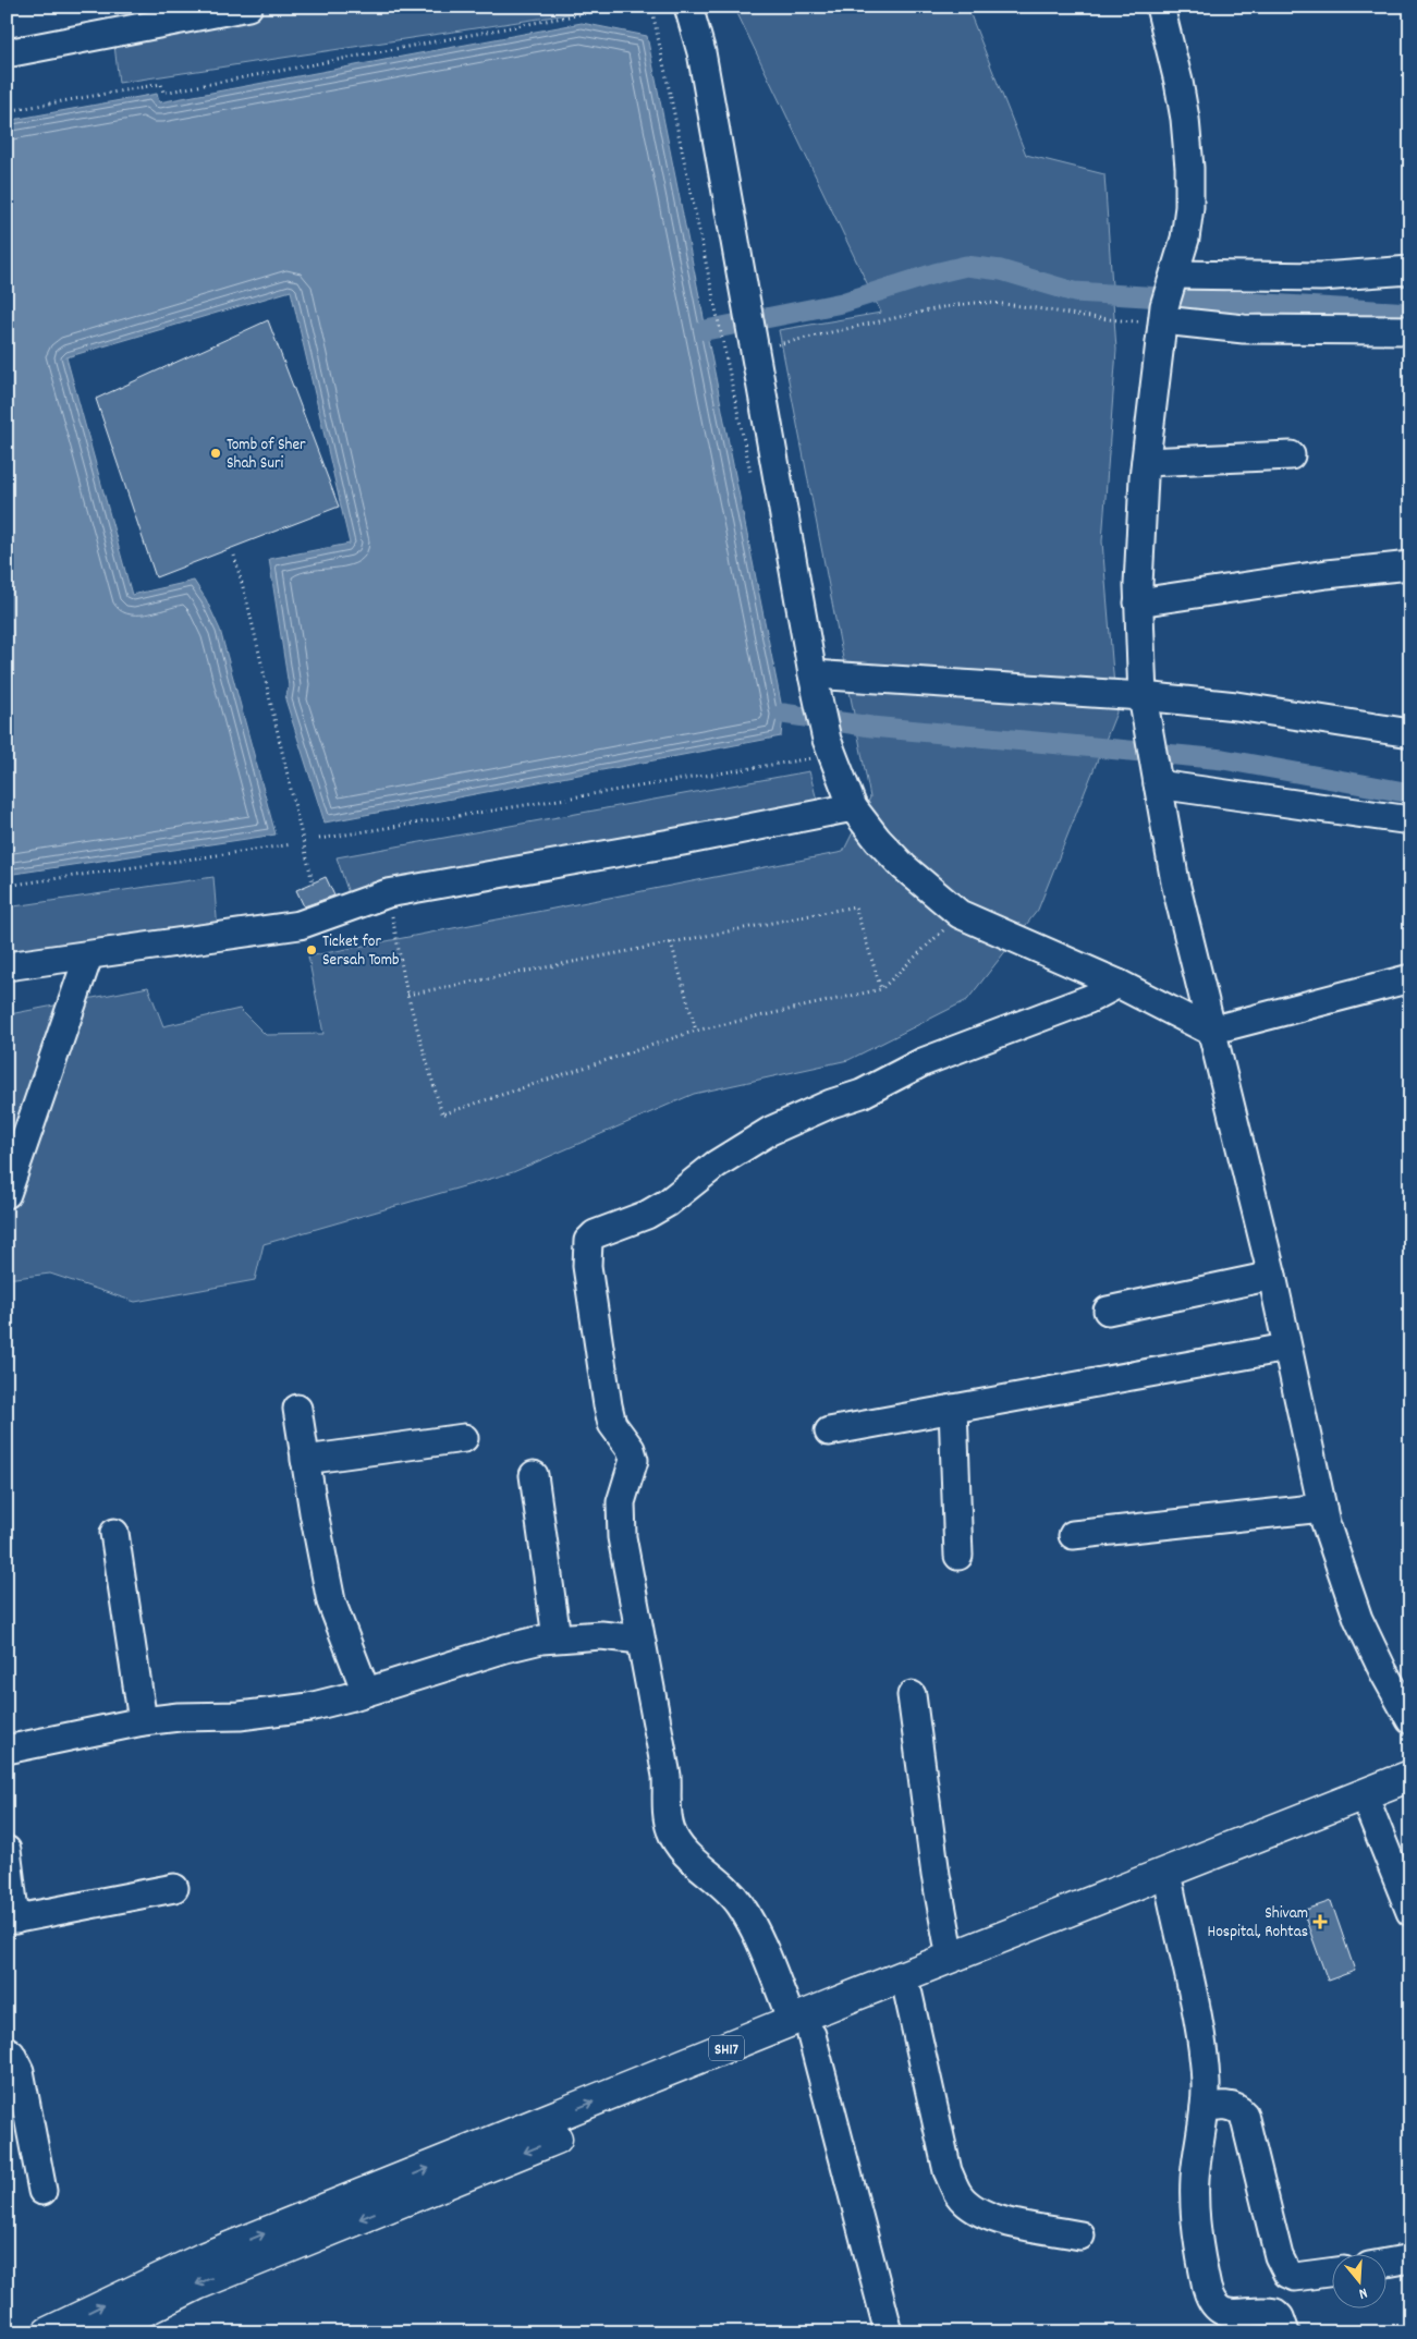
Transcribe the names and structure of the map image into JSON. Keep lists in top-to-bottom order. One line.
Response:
{"streets":{"main road":["SH17"]},"places":{"other":["Tomb of Sher Shah Suri","Ticket for Sersah Tomb"],"health":["Shivam Hospital, Rohtas"]},"north":"bottom"}
